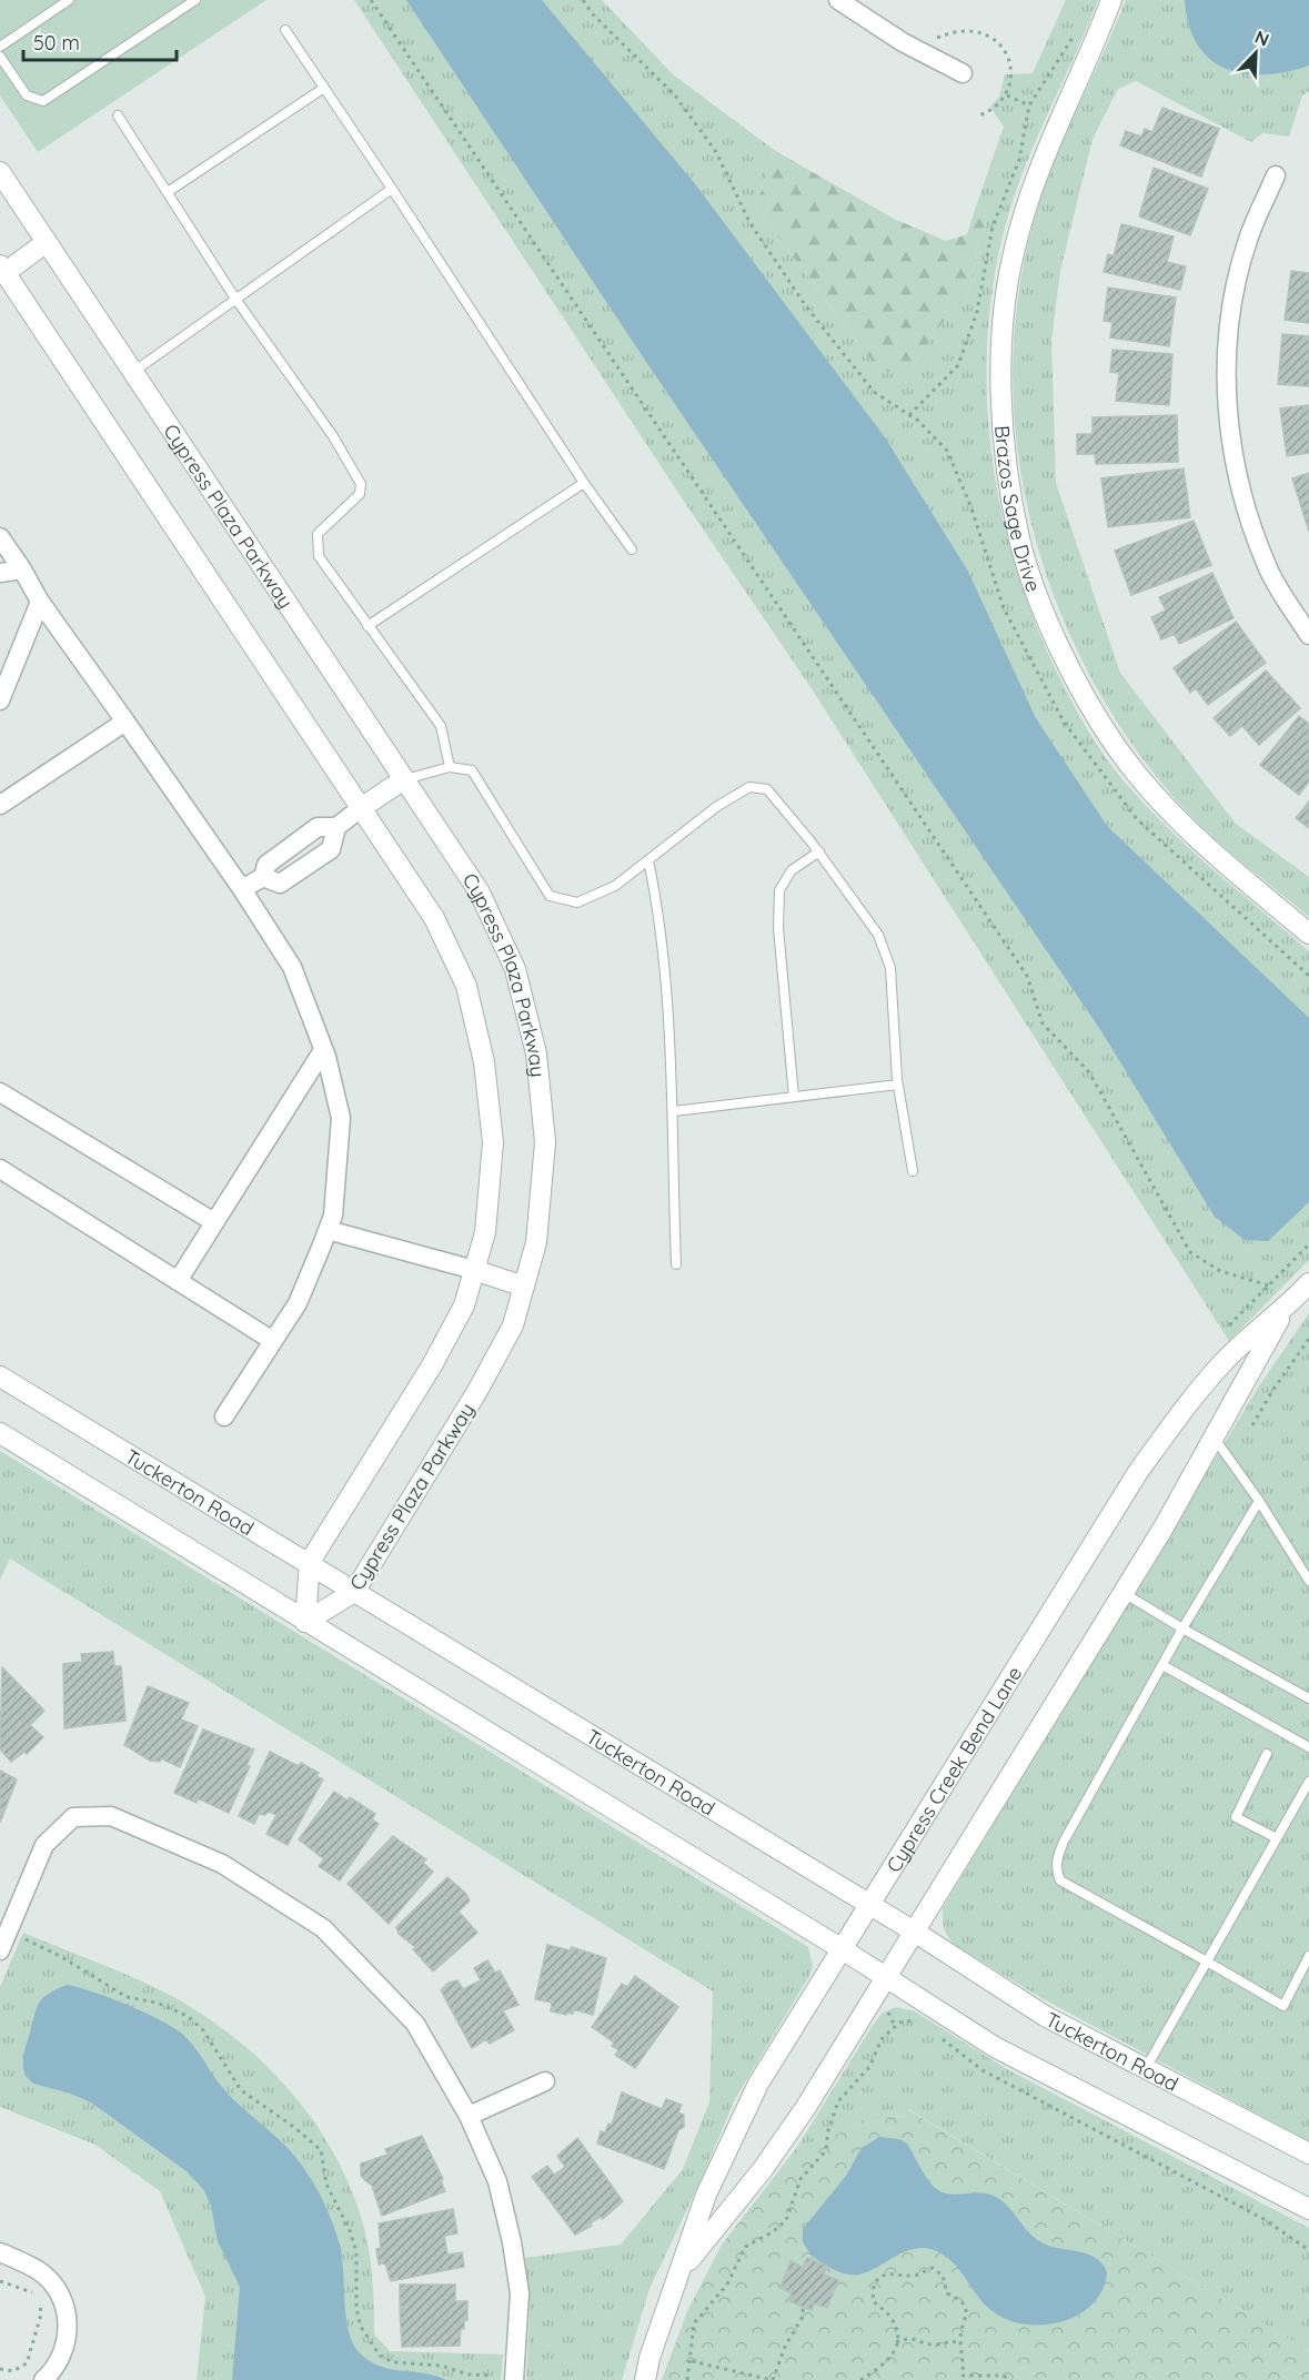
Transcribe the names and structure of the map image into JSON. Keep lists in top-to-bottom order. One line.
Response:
{"streets":{"street":["Brazos Sage Drive","Cypress Plaza Parkway","Tuckerton Road","Cypress Creek Bend Lane"]},"crossings":[["Cypress Plaza Parkway","Tuckerton Road"],["Tuckerton Road","Cypress Creek Bend Lane"]],"scale_bar":"50 m","north":"top right"}
